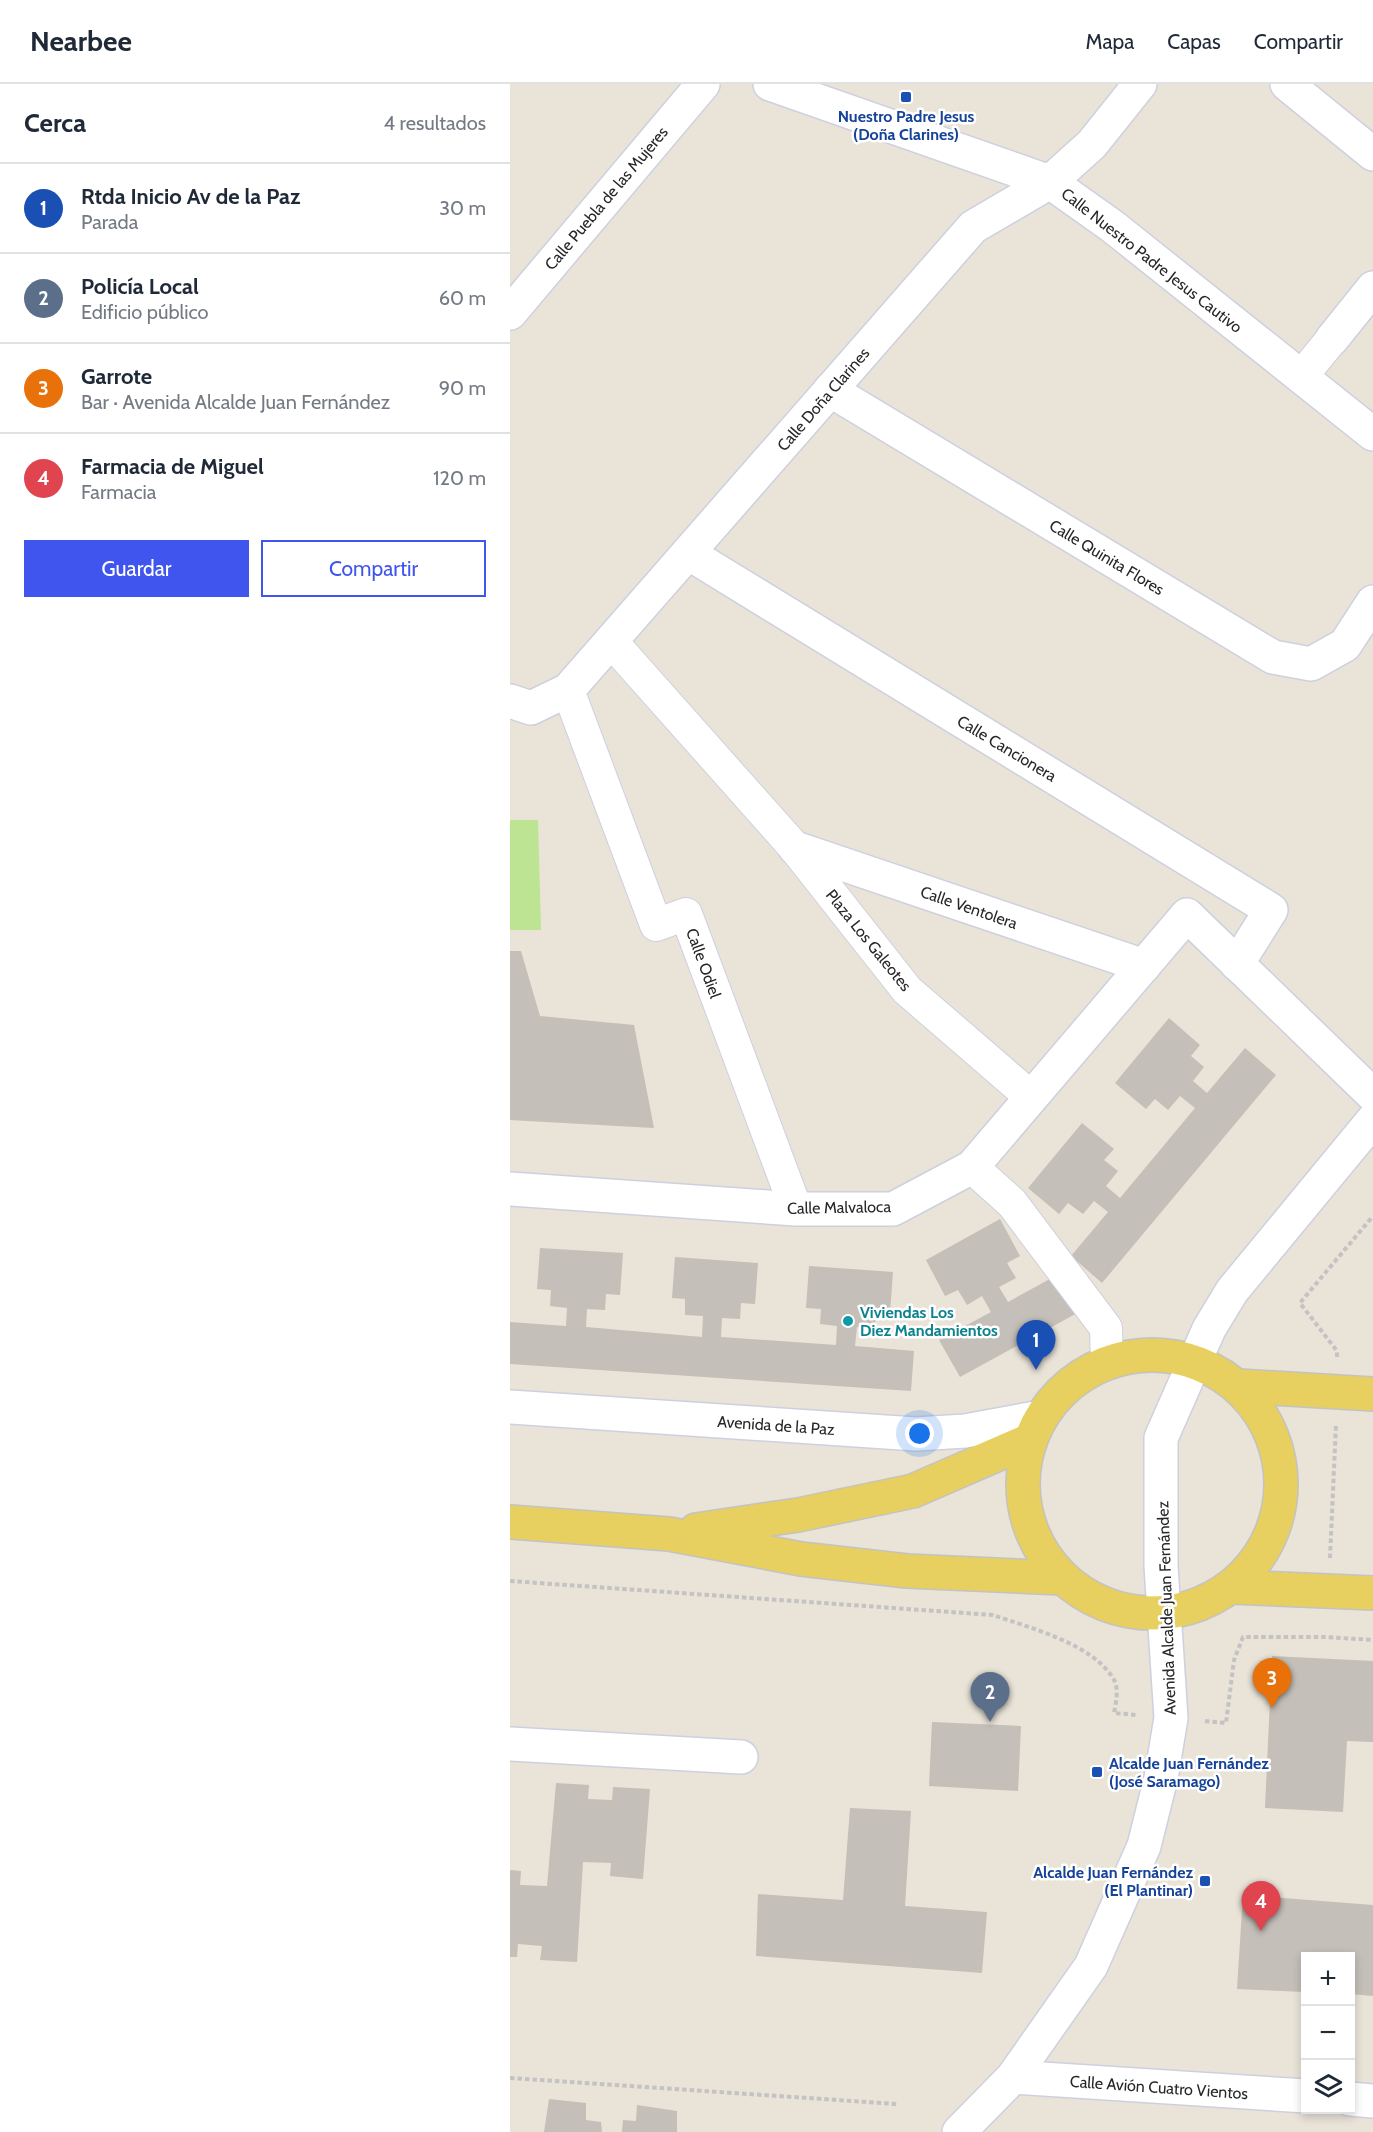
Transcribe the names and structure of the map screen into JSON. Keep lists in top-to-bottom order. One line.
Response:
{"streets":{"street":["Calle Puebla de las Mujeres","Calle Nuestro Padre Jesus Cautivo","Calle Doña Clarines","Calle Quinita Flores","Calle Cancionera","Calle Ventolera","Plaza Los Galeotes","Calle Odiel","Calle Malvaloca","Avenida de la Paz","Avenida Alcalde Juan Fernández","Calle Avión Cuatro Vientos"]},"crossings":[["Calle Nuestro Padre Jesus Cautivo","Calle Doña Clarines"],["Calle Doña Clarines","Calle Quinita Flores"],["Calle Doña Clarines","Calle Cancionera"],["Calle Doña Clarines","Plaza Los Galeotes"],["Calle Doña Clarines","Calle Odiel"],["Calle Cancionera","Calle Malvaloca"],["Calle Ventolera","Plaza Los Galeotes"],["Calle Ventolera","Calle Malvaloca"],["Plaza Los Galeotes","Calle Malvaloca"],["Calle Odiel","Calle Malvaloca"],["Avenida Alcalde Juan Fernández","Calle Avión Cuatro Vientos"]],"places":{"transit":["Nuestro Padre Jesus (Doña Clarines)","Alcalde Juan Fernández (José Saramago)","Alcalde Juan Fernández (El Plantinar)"],"other":["Viviendas Los Diez Mandamientos"]},"page":{"header":"Nearbee","nav":["Mapa","Capas","Compartir"],"heading":["Cerca","4 resultados"],"list":[{"mark":"1","name":"Rtda Inicio Av de la Paz","note":"Parada","value":"30 m"},{"mark":"2","name":"Policía Local","note":"Edificio público","value":"60 m"},{"mark":"3","name":"Garrote","note":"Bar · Avenida Alcalde Juan Fernández","value":"90 m"},{"mark":"4","name":"Farmacia de Miguel","note":"Farmacia","value":"120 m"}],"buttons":["Guardar","Compartir"],"pins":["1","3","2","4"],"map_buttons":["+","−"]}}
